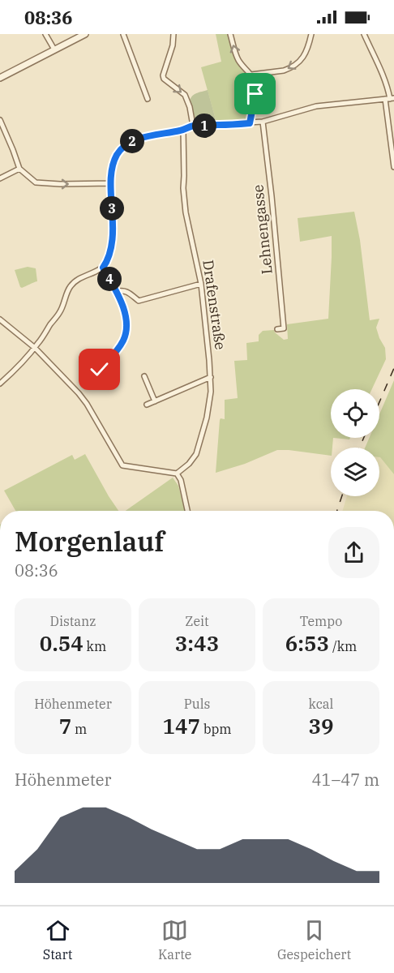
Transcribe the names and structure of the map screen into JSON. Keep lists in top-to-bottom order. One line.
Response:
{"streets":{"street":["Lehnengasse","Drafenstraße"]},"page":{"status":"08:36","pins":["1","2","3","4"],"heading":["Morgenlauf","08:36"],"stats":[["Distanz","0.54 km"],["Zeit","3:43"],["Tempo","6:53 /km"],["Höhenmeter","7 m"],["Puls","147 bpm"],["kcal","39"]],"chart":["Höhenmeter","41–47 m"],"tabs":["Start","Karte","Gespeichert"]}}
